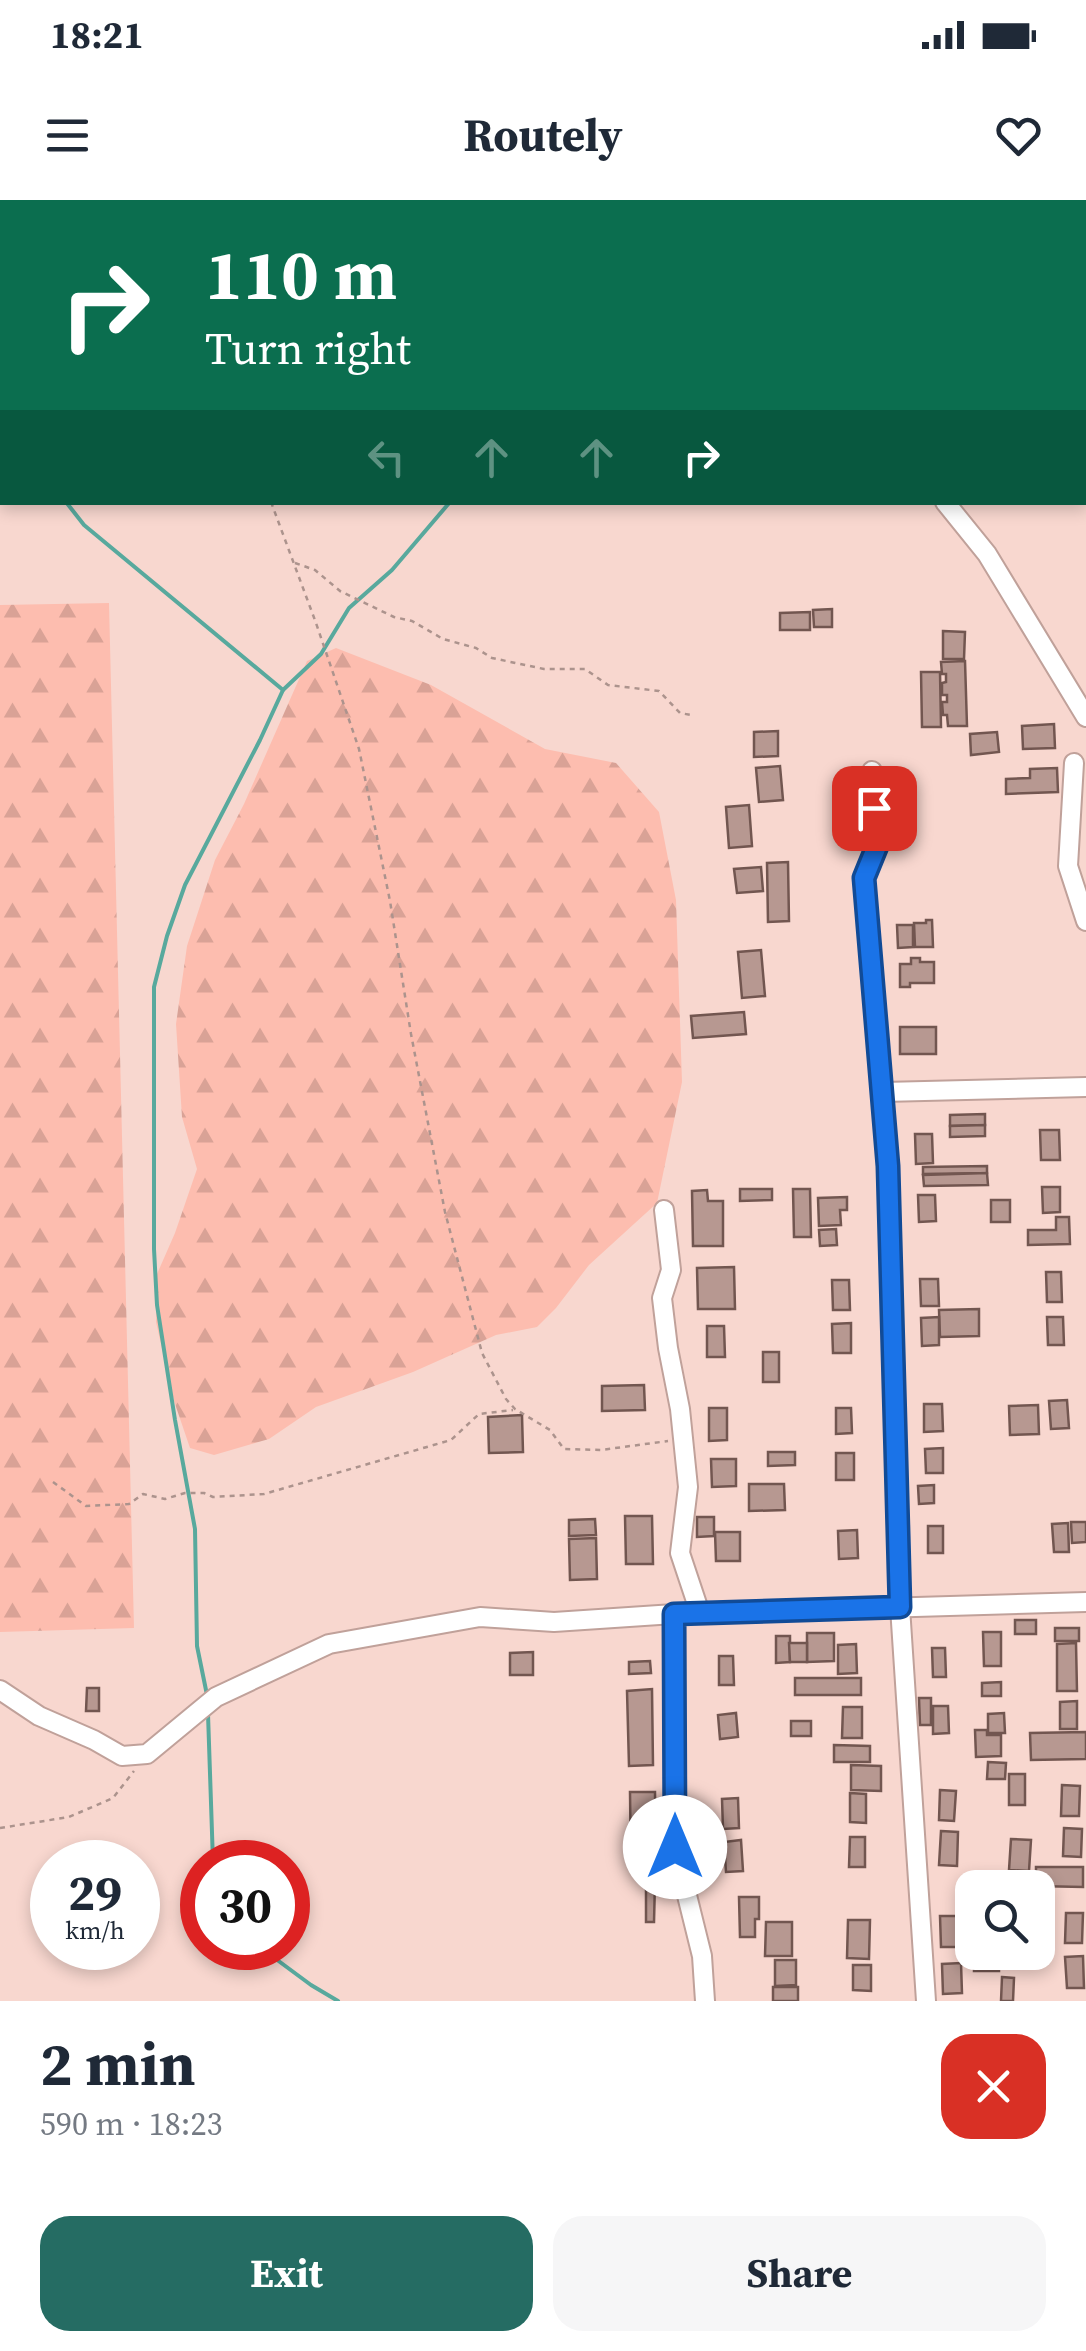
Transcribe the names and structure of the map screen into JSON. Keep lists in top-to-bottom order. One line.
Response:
{"page":{"status":"18:21","header":"Routely","turn":["110 m","Turn right"],"speed":"29 km/h","limit":"30","heading":["2 min","590 m · 18:23"],"buttons":["Exit","Share"]}}
